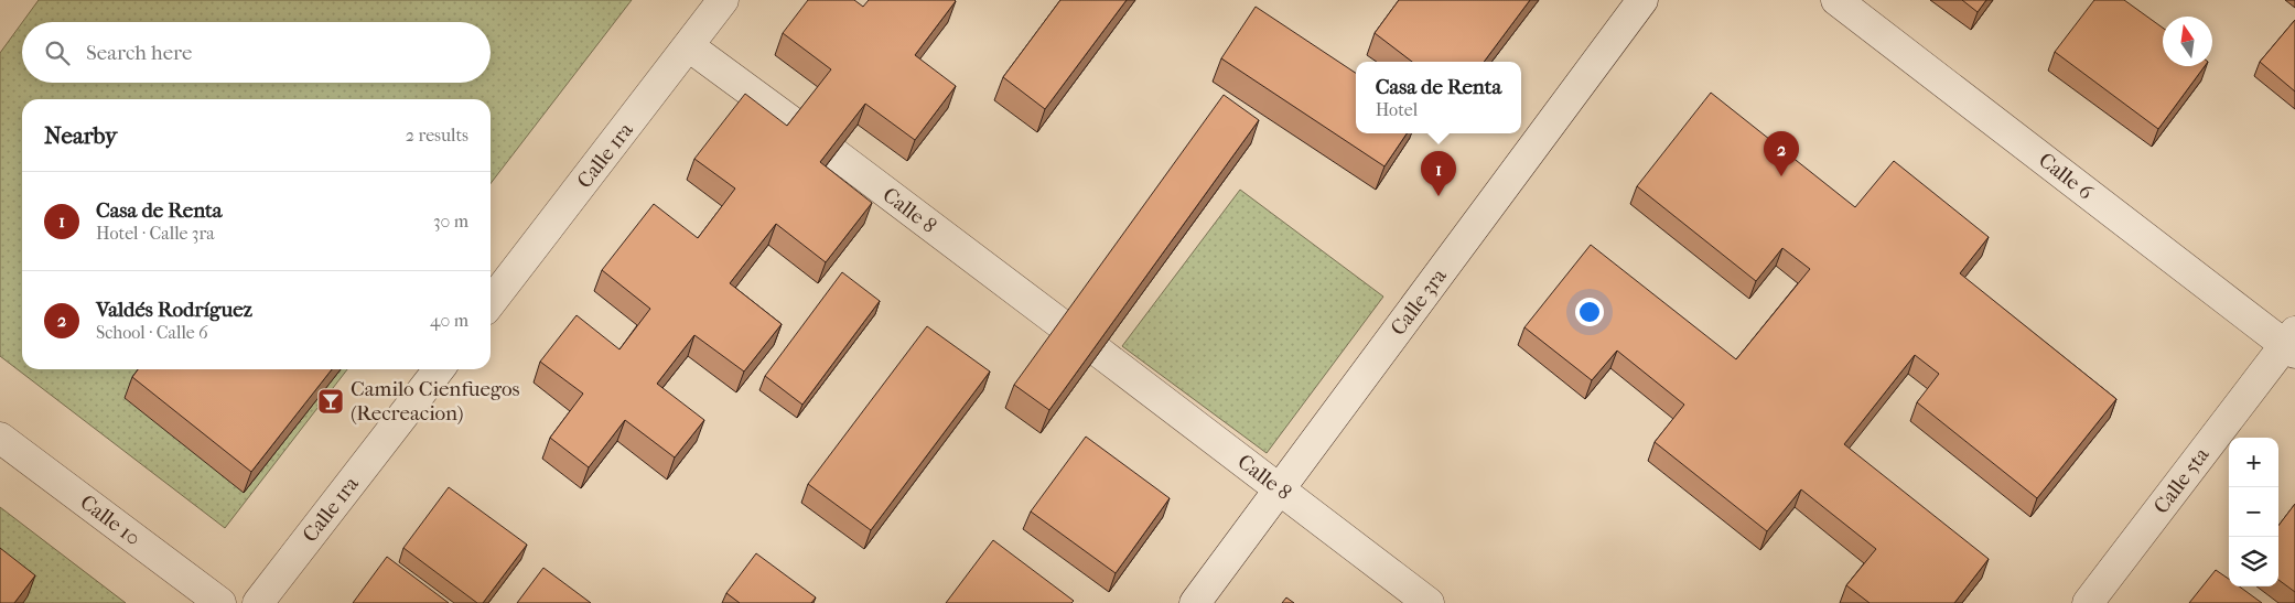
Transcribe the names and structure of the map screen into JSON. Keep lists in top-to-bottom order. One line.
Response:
{"streets":{"street":["Calle 1ra","Calle 6","Calle 8","Calle 3ra","Calle 5ta","Calle 10"]},"crossings":[["Calle 6","Calle 5ta"],["Calle 8","Calle 3ra"]],"places":{"bar":["Camilo Cienfuegos (Recreacion)"]},"north":"top","page":{"search":"Search here","popup":["Casa de Renta","Hotel"],"heading":["Nearby","2 results"],"pins":["2","1"],"list":[{"mark":"1","name":"Casa de Renta","note":"Hotel · Calle 3ra","value":"30 m"},{"mark":"2","name":"Valdés Rodríguez","note":"School · Calle 6","value":"40 m"}],"map_buttons":["+","−"]}}
